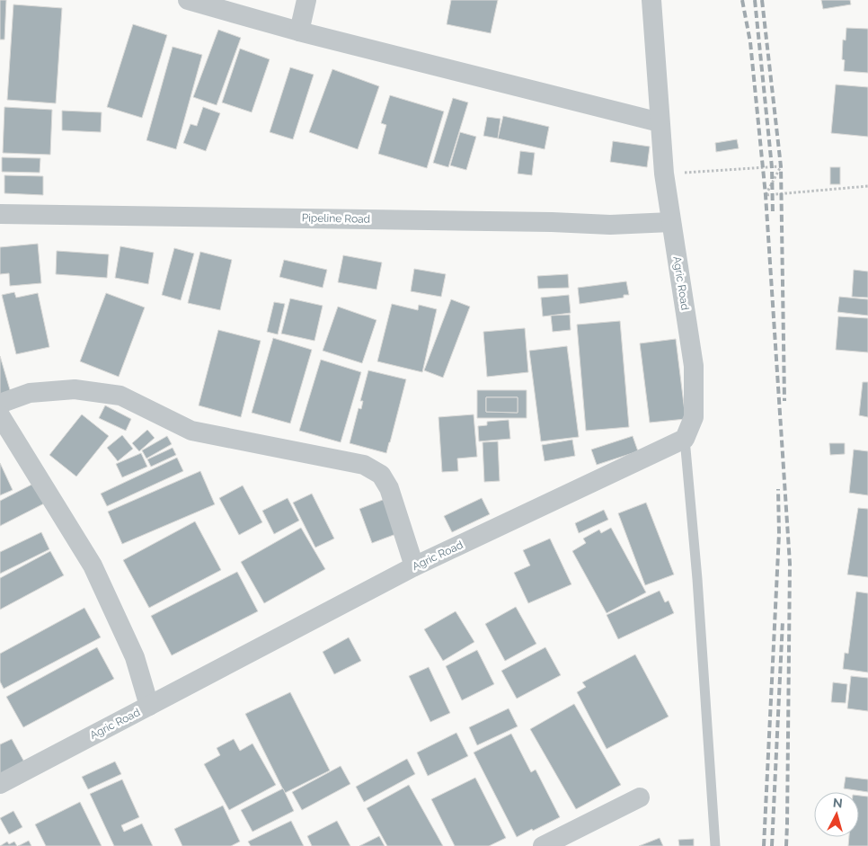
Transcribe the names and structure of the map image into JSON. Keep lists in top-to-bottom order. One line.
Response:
{"streets":{"street":["Pipeline Road","Agric Road"]},"crossings":[["Pipeline Road","Agric Road"]],"north":"top"}
